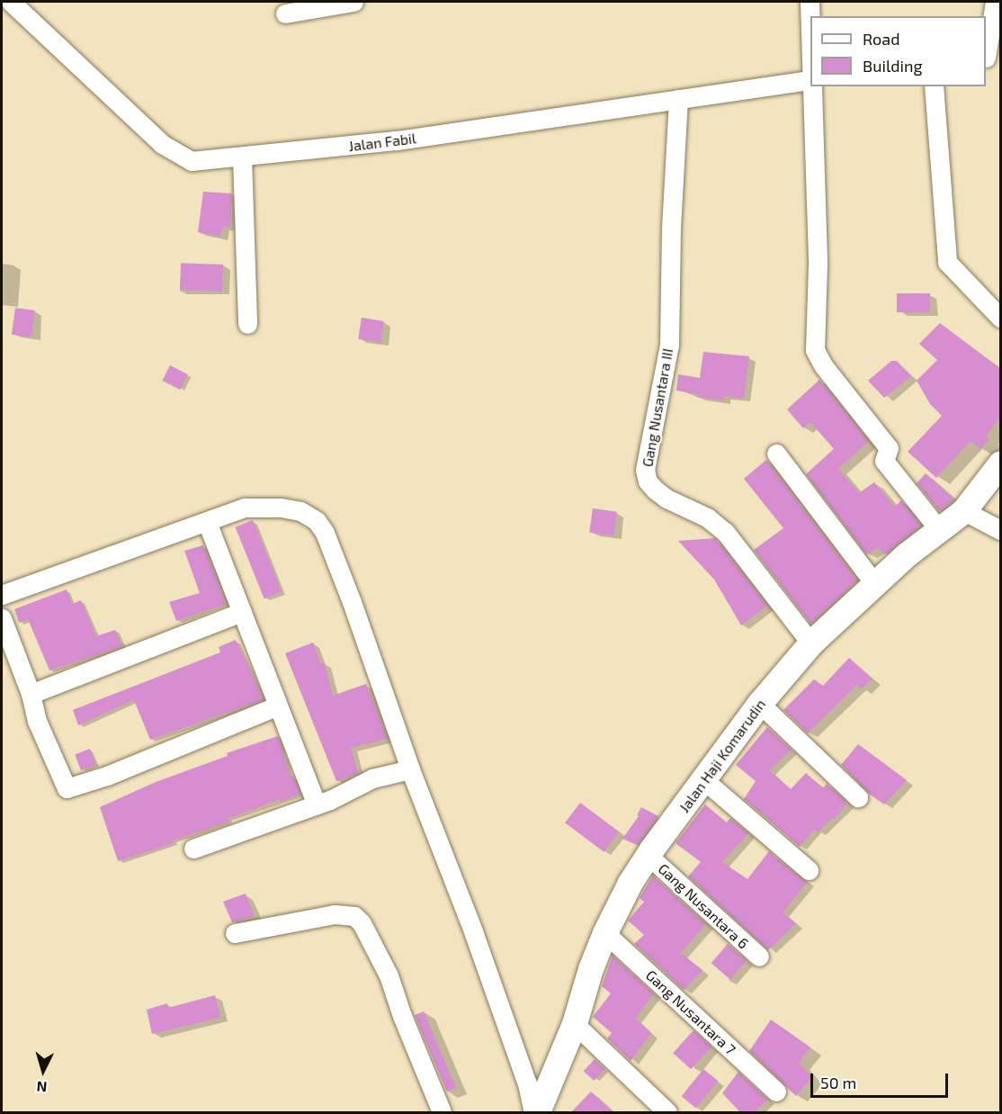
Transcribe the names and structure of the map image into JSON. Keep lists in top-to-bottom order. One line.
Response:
{"streets":{"street":["Jalan Fabil","Gang Nusantara III","Jalan Haji Komarudin","Gang Nusantara 6","Gang Nusantara 7"]},"crossings":[["Jalan Fabil","Gang Nusantara III"],["Gang Nusantara III","Jalan Haji Komarudin"],["Jalan Haji Komarudin","Gang Nusantara 6"],["Jalan Haji Komarudin","Gang Nusantara 7"]],"legend":["Road","Building"],"scale_bar":"50 m","north":"bottom"}
